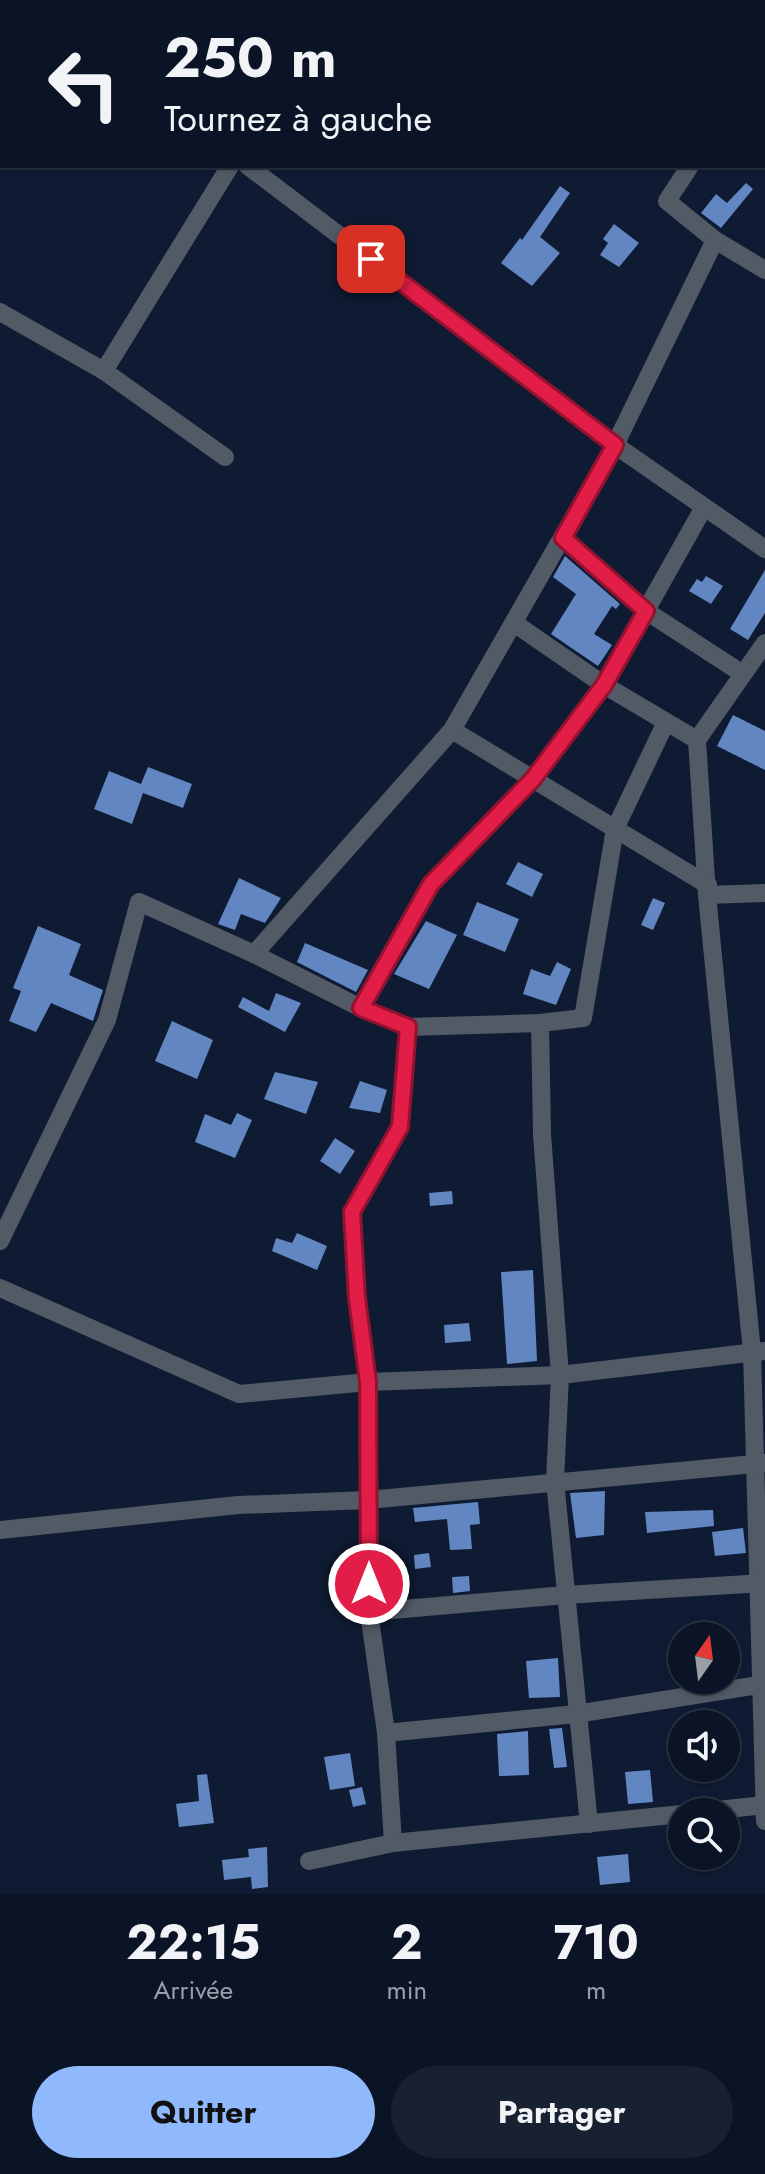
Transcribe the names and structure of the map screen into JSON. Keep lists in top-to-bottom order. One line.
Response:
{"north":"top","page":{"turn":["250 m","Tournez à gauche"],"eta":["22:15","Arrivée","2","min","710","m"],"buttons":["Quitter","Partager"]}}
